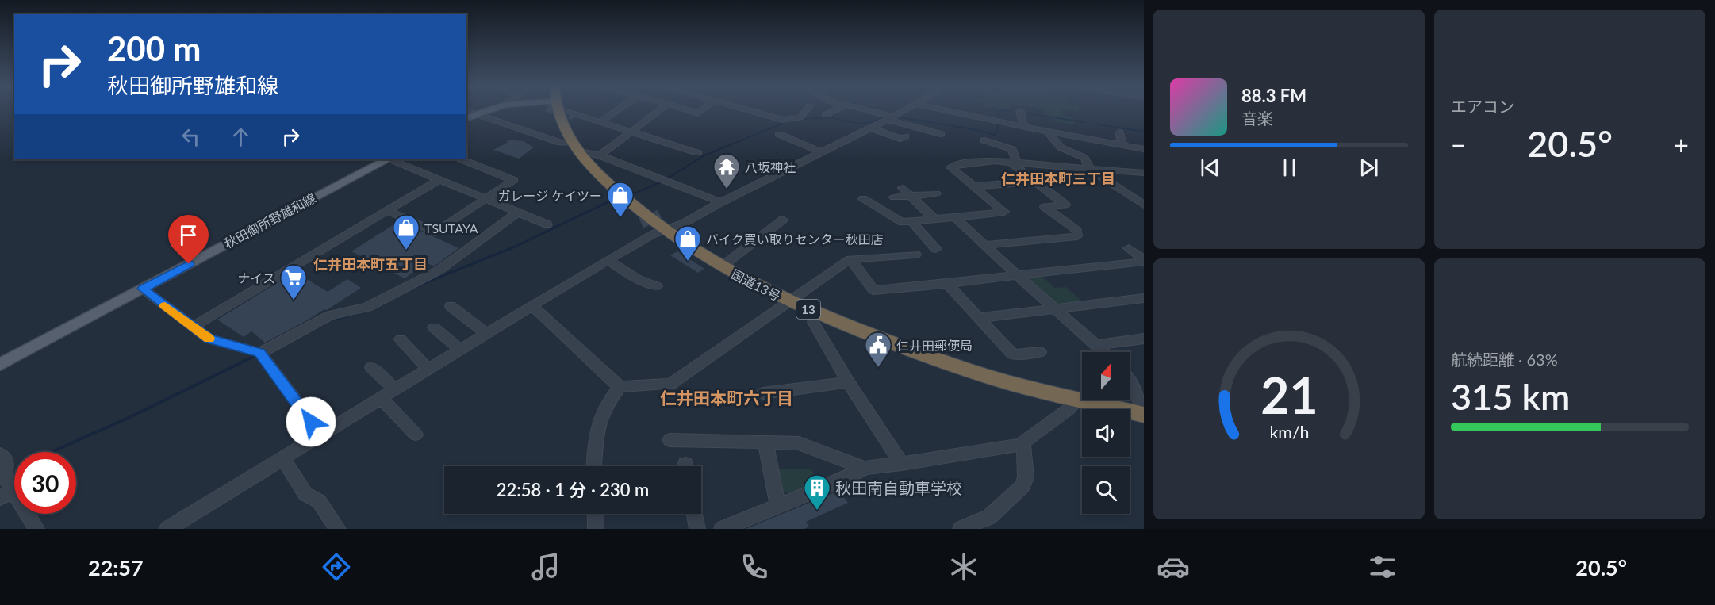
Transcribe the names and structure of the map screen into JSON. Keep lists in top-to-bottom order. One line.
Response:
{"streets":{"highway":["国道13号","13"],"main road":["秋田御所野雄和線"]},"districts":["仁井田本町三丁目","仁井田本町五丁目","仁井田本町六丁目"],"places":{"temple":["八坂神社"],"shop":["ガレージ ケイツー","TSUTAYA","バイク買い取りセンター秋田店"],"supermarket":["ナイス"],"public building":["仁井田郵便局"],"building":["秋田南自動車学校"]},"north":"top","page":{"tile":["エアコン",["航続距離 · 63%","315 km"]],"turn":["200 m","秋田御所野雄和線"],"song":["88.3 FM","音楽"],"heat":["−","20.5°","+"],"limit":"30","trip":"22:58 · 1 分 · 230 m","tabs":["22:57","20.5°"],"gauge":["21","km/h"]}}
